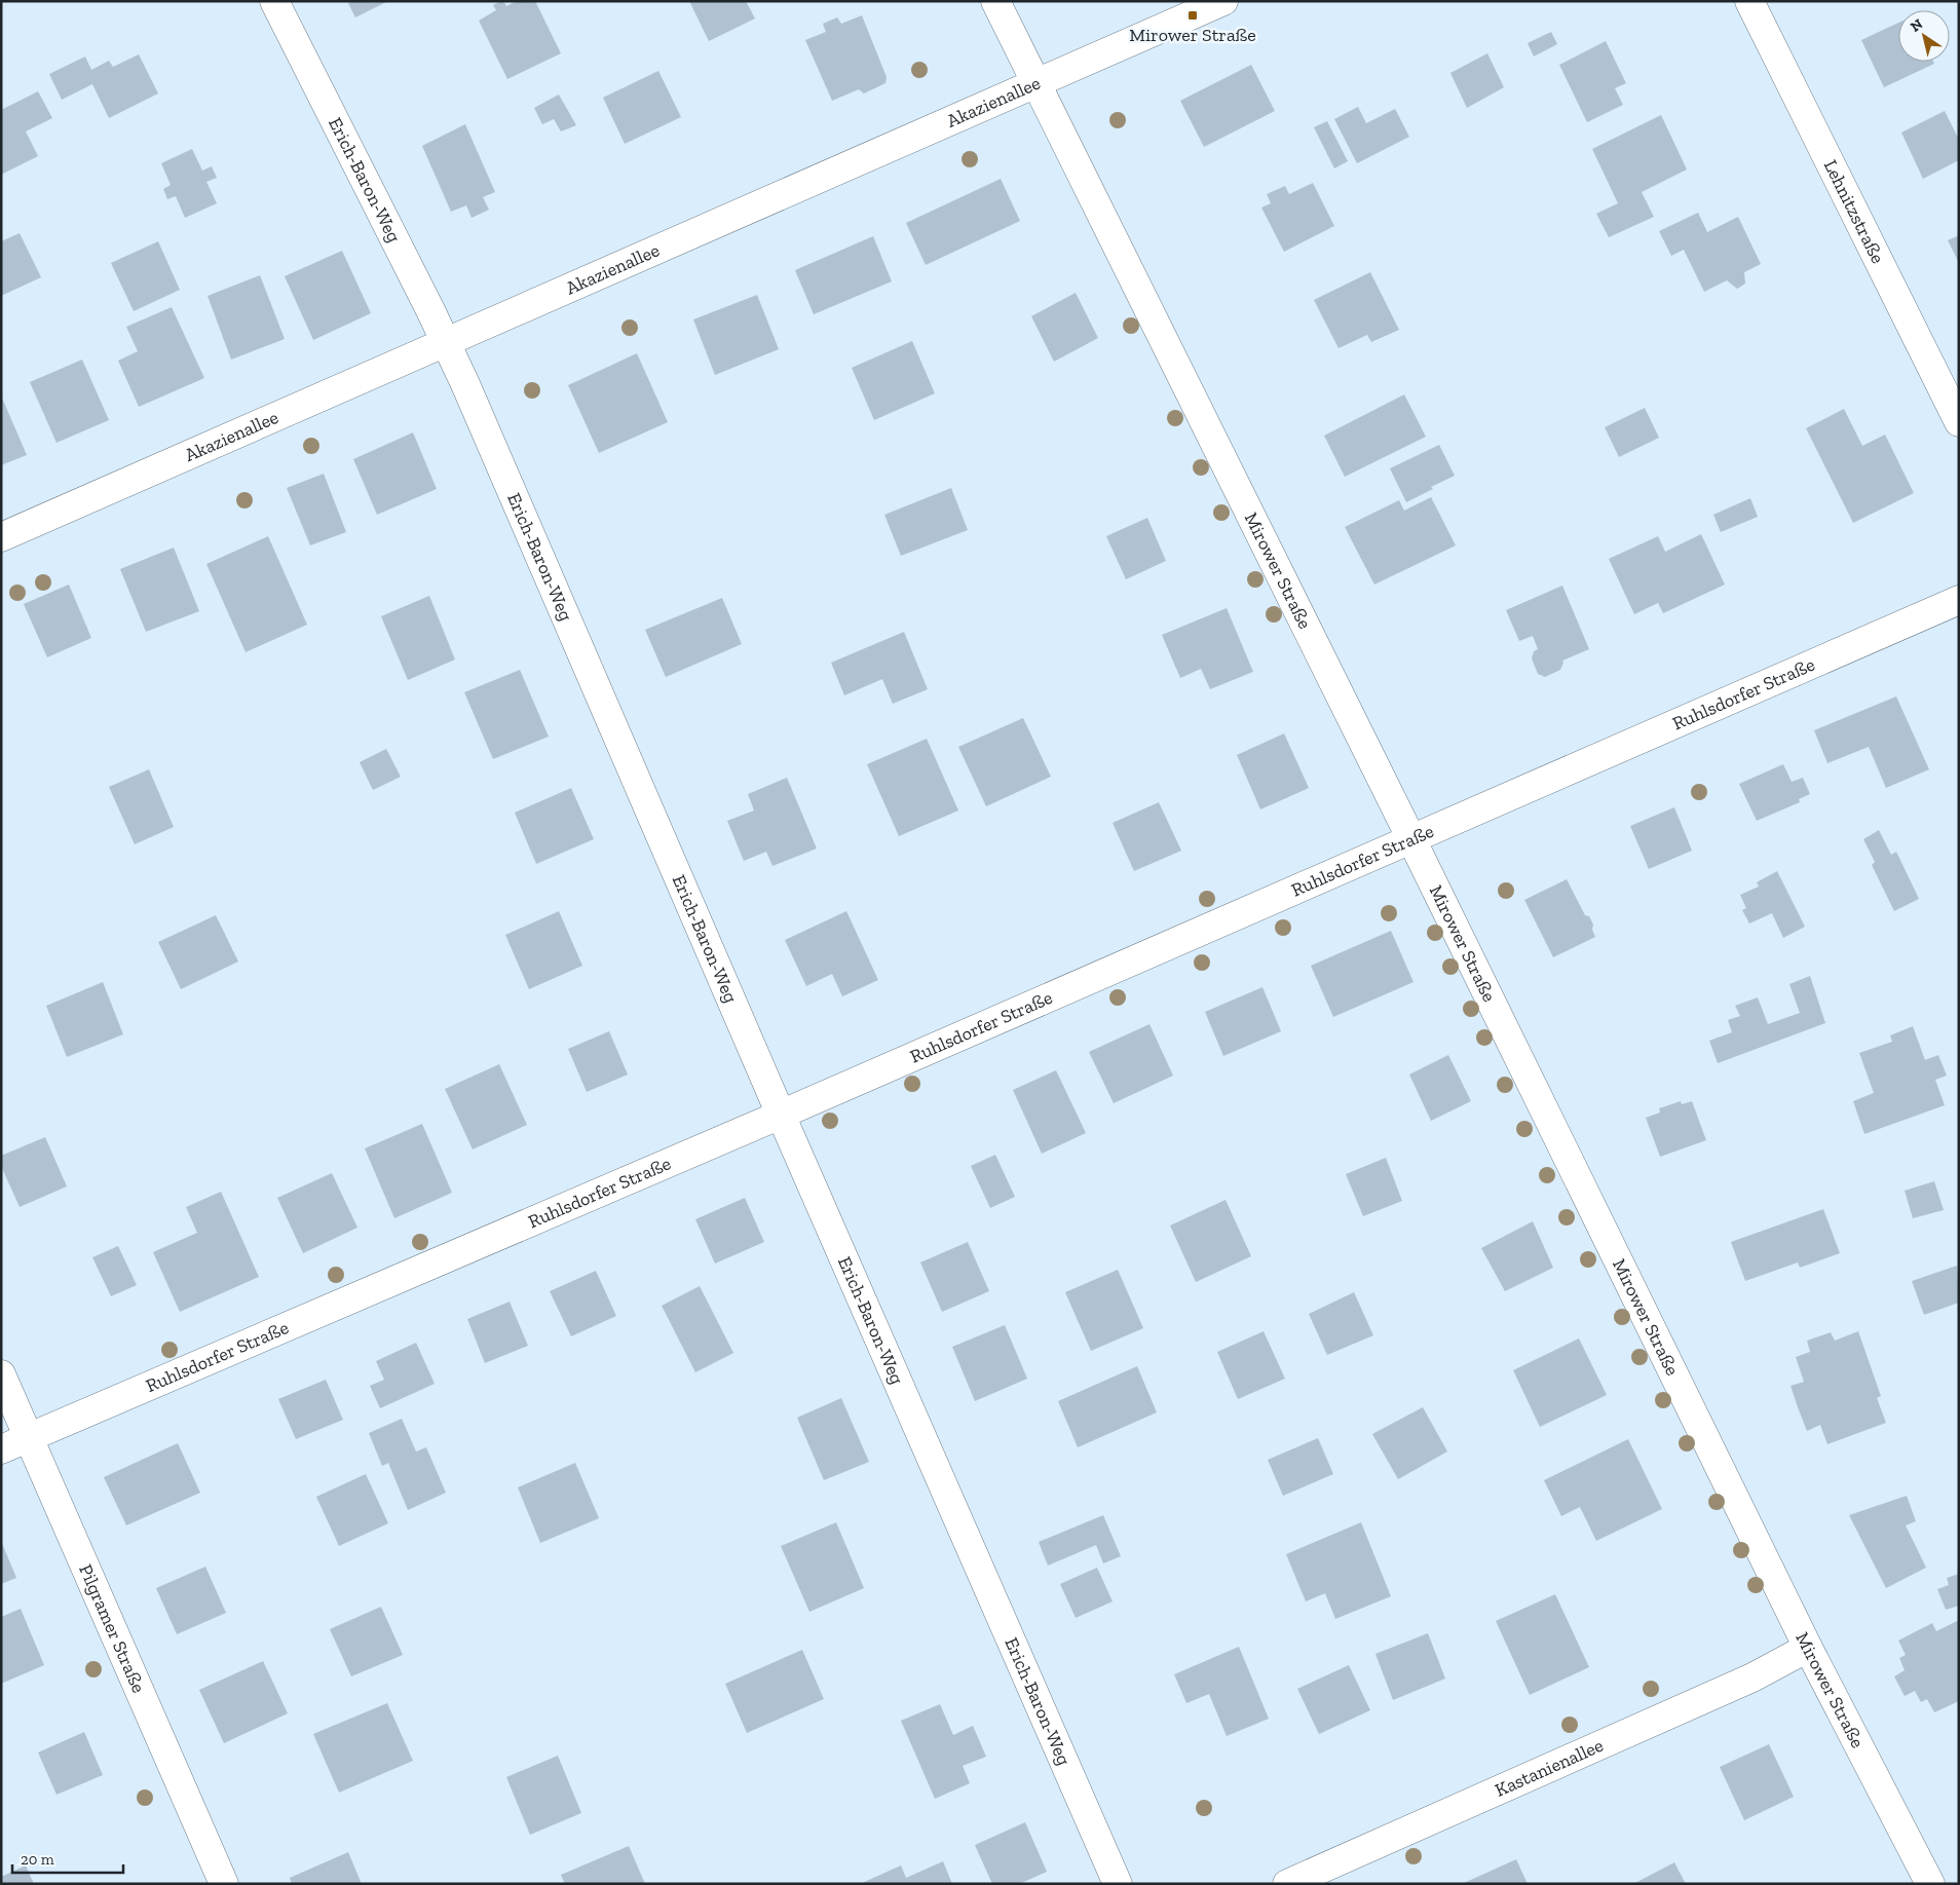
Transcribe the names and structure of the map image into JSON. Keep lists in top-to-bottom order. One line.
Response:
{"streets":{"street":["Akazienallee","Erich-Baron-Weg","Lehnitzstraße","Mirower Straße","Ruhlsdorfer Straße","Pilgramer Straße","Kastanienallee"]},"crossings":[["Akazienallee","Erich-Baron-Weg"],["Akazienallee","Mirower Straße"],["Erich-Baron-Weg","Ruhlsdorfer Straße"],["Mirower Straße","Ruhlsdorfer Straße"],["Mirower Straße","Kastanienallee"],["Ruhlsdorfer Straße","Pilgramer Straße"]],"places":{"transit":["Mirower Straße"]},"scale_bar":"20 m","north":"top left"}
